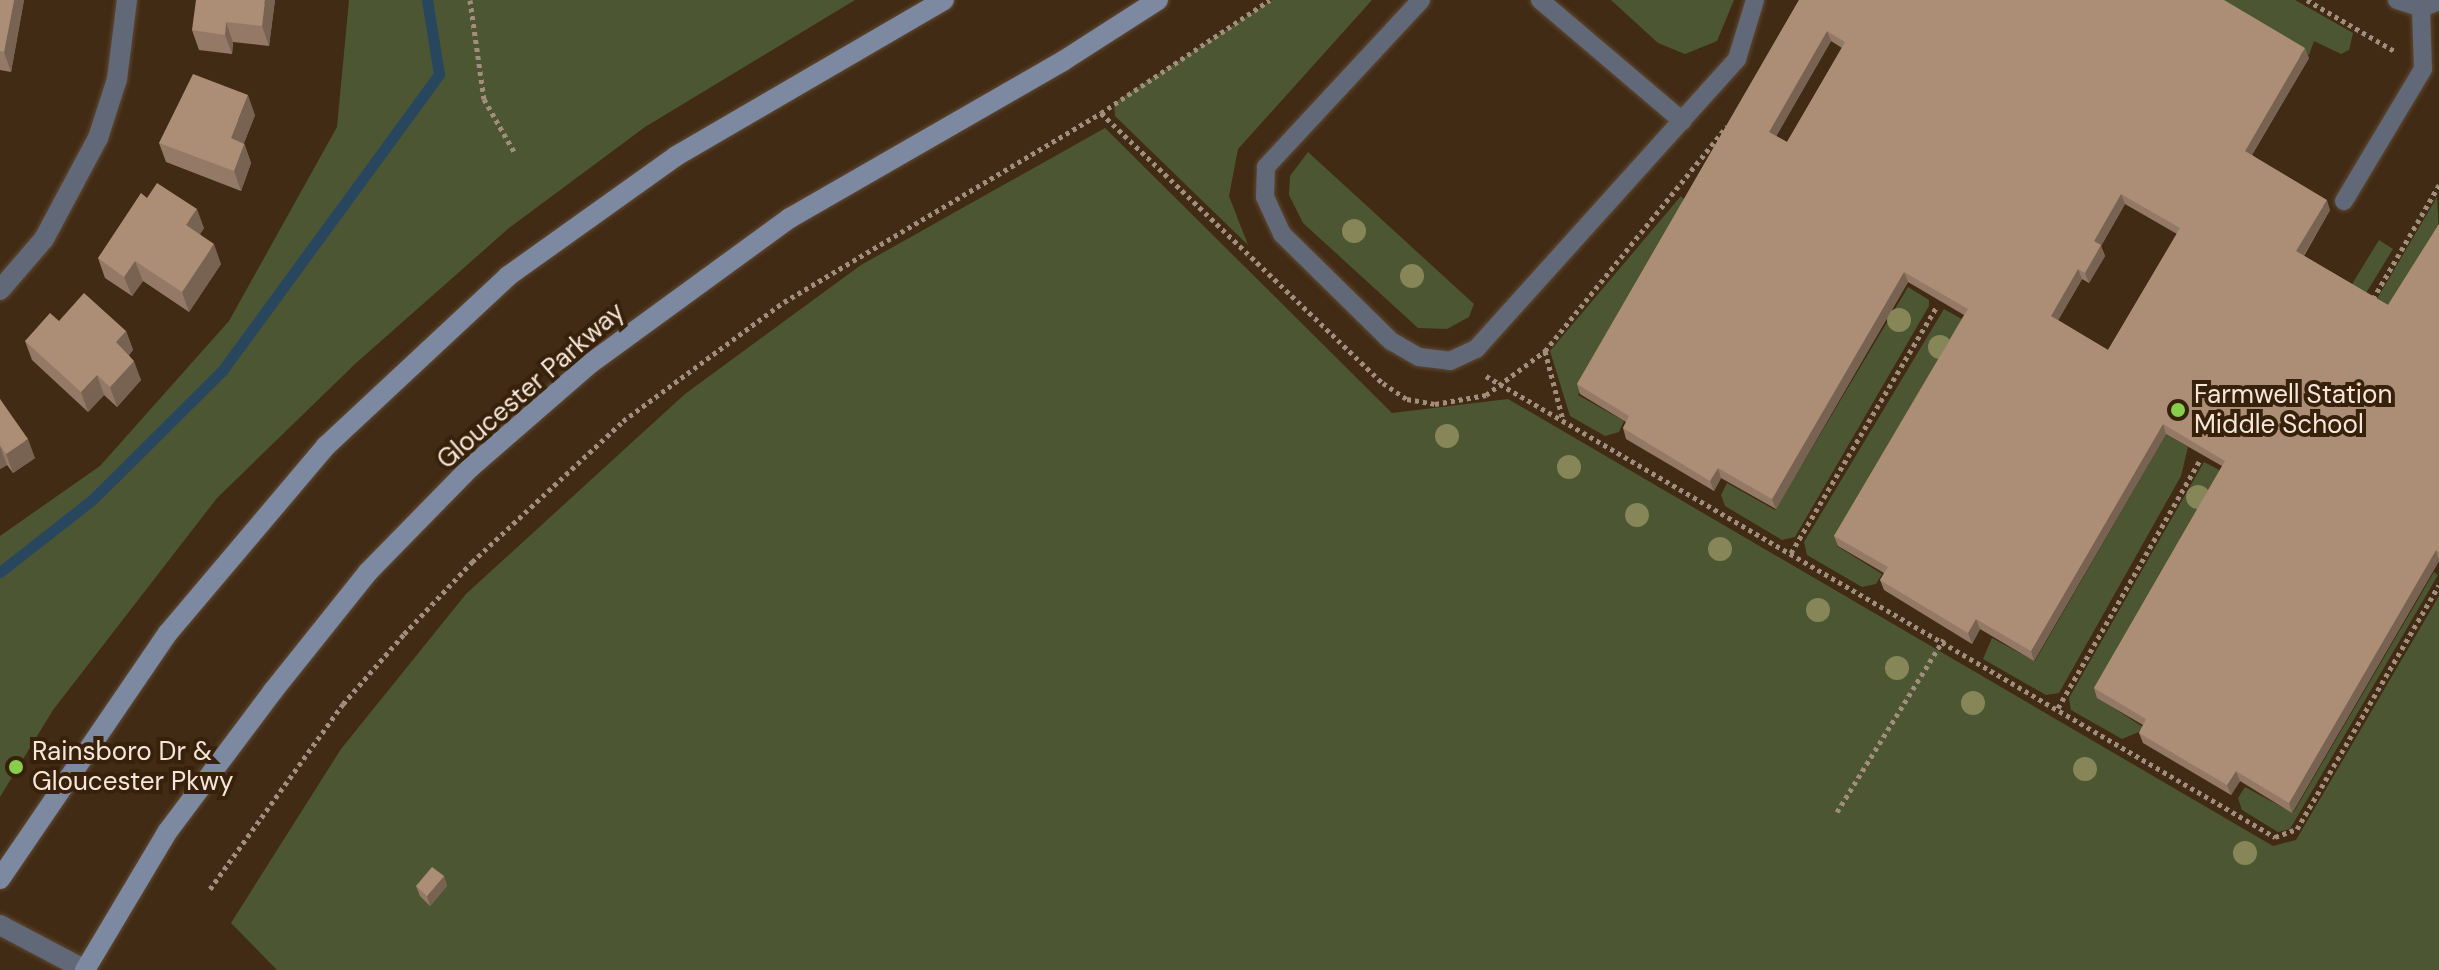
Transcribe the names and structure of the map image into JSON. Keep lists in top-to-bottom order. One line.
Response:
{"streets":{"main road":["Gloucester Parkway"]},"places":["Farmwell Station Middle School","Rainsboro Dr & Gloucester Pkwy"]}
